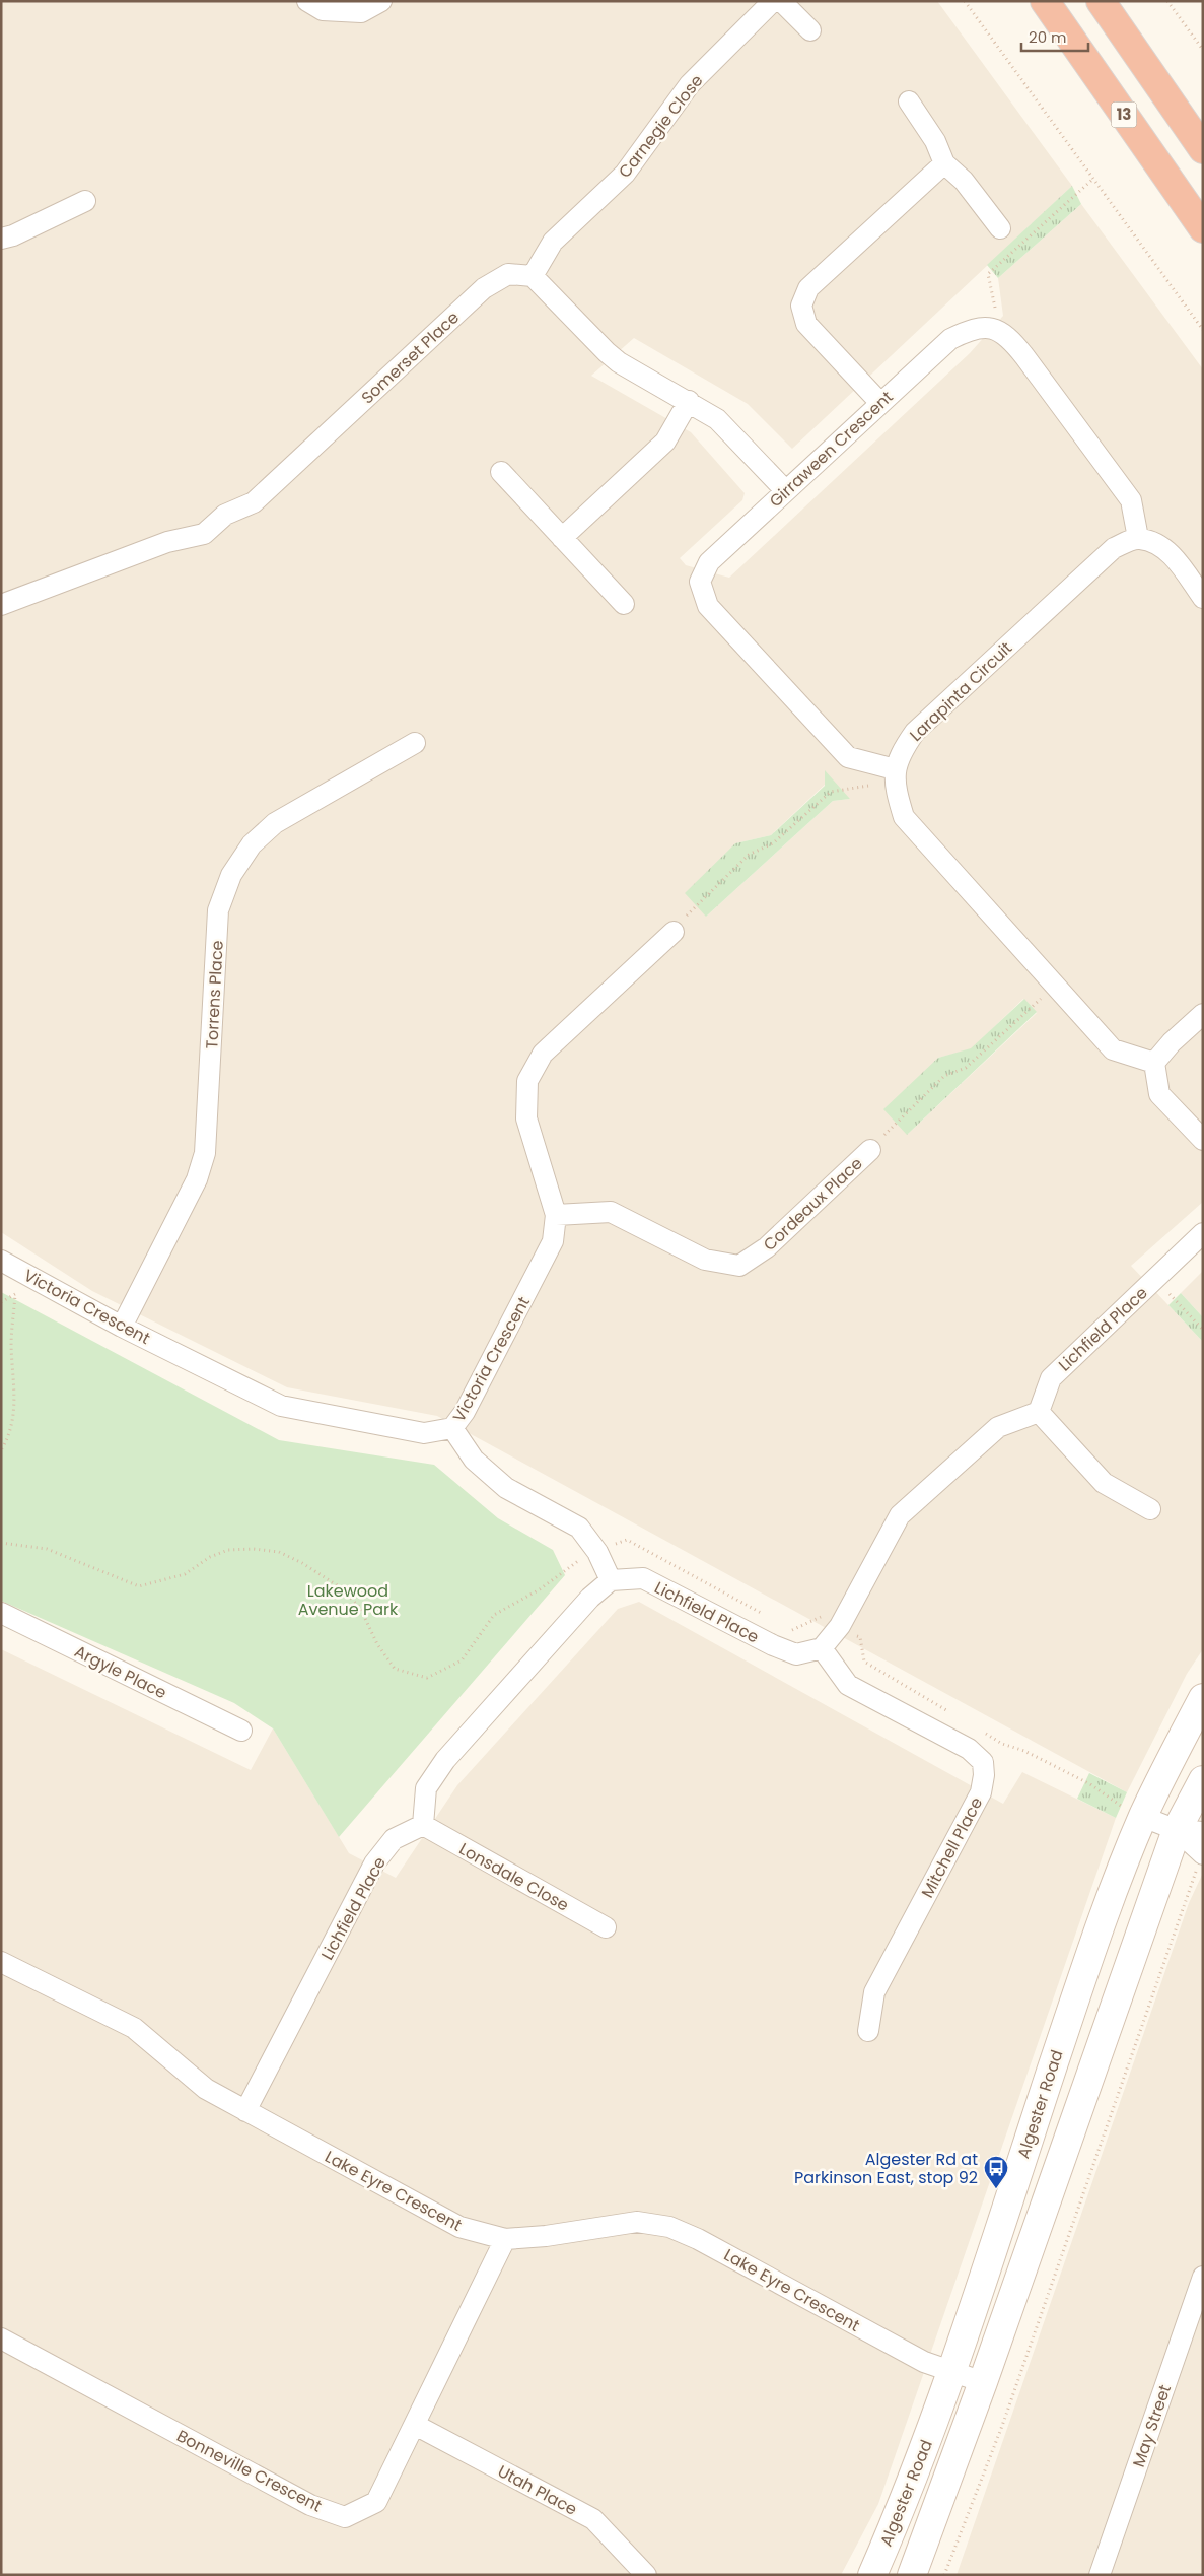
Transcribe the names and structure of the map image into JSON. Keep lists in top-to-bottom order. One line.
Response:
{"streets":{"highway":["13"],"main road":["Algester Road"],"street":["Carnegie Close","Somerset Place","Girraween Crescent","Larapinta Circuit","Torrens Place","Cordeaux Place","Victoria Crescent","Lichfield Place","Argyle Place","Mitchell Place","Lonsdale Close","Lake Eyre Crescent","May Street","Bonneville Crescent","Utah Place"]},"crossings":[["Carnegie Close","Somerset Place"],["Girraween Crescent","Larapinta Circuit"],["Torrens Place","Victoria Crescent"],["Cordeaux Place","Victoria Crescent"],["Lichfield Place","Mitchell Place"],["Lichfield Place","Lonsdale Close"],["Lichfield Place","Lake Eyre Crescent"],["Algester Road","Lake Eyre Crescent"],["Lake Eyre Crescent","Bonneville Crescent"],["Bonneville Crescent","Utah Place"]],"parks":["Lakewood Avenue Park"],"places":{"bus stop":["Algester Rd at Parkinson East, stop 92"]},"scale_bar":"20 m"}
